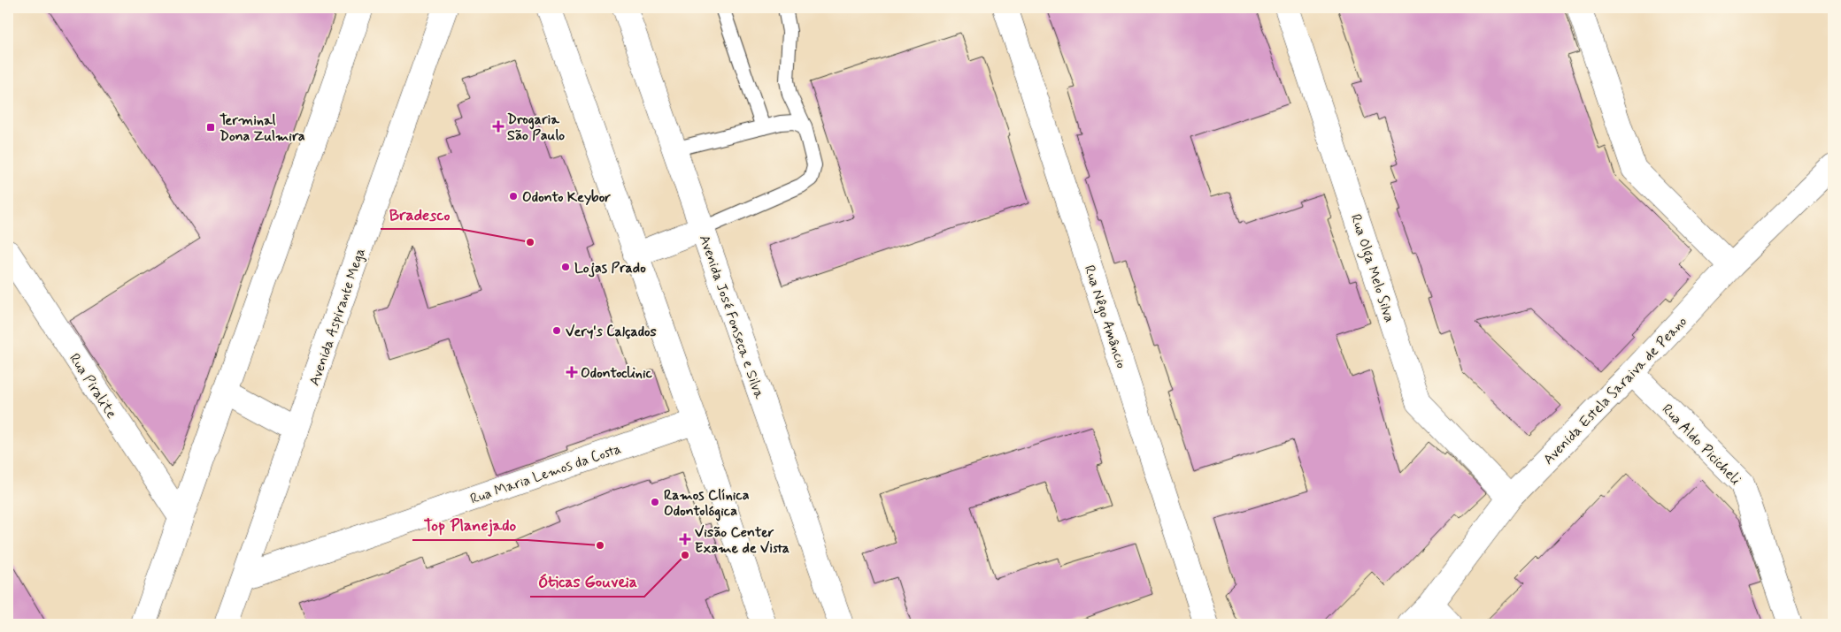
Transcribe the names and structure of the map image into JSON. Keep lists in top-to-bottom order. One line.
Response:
{"streets":{"street":["Rua Olga Melo Silva","Avenida Aspirante Mega","Avenida José Fonseca e Silva","Rua Nêgo Amâncio","Rua Piralite","Avenida Estela Saraiva de Peano","Rua Aldo Picicheli","Rua Maria Lemos da Costa"]},"crossings":[["Rua Olga Melo Silva","Avenida Estela Saraiva de Peano"],["Avenida Aspirante Mega","Rua Maria Lemos da Costa"],["Avenida Estela Saraiva de Peano","Rua Aldo Picicheli"]],"places":{"health":["Drogaria São Paulo","Odontoclinic","Visão Center Exame de Vista"],"transit":["Terminal Dona Zulmira"],"other":["Odonto Keybor","Bradesco","Lojas Prado","Very's Calçados","Ramos Clínica Odontológica","Top Planejado","Óticas Gouveia"]}}
